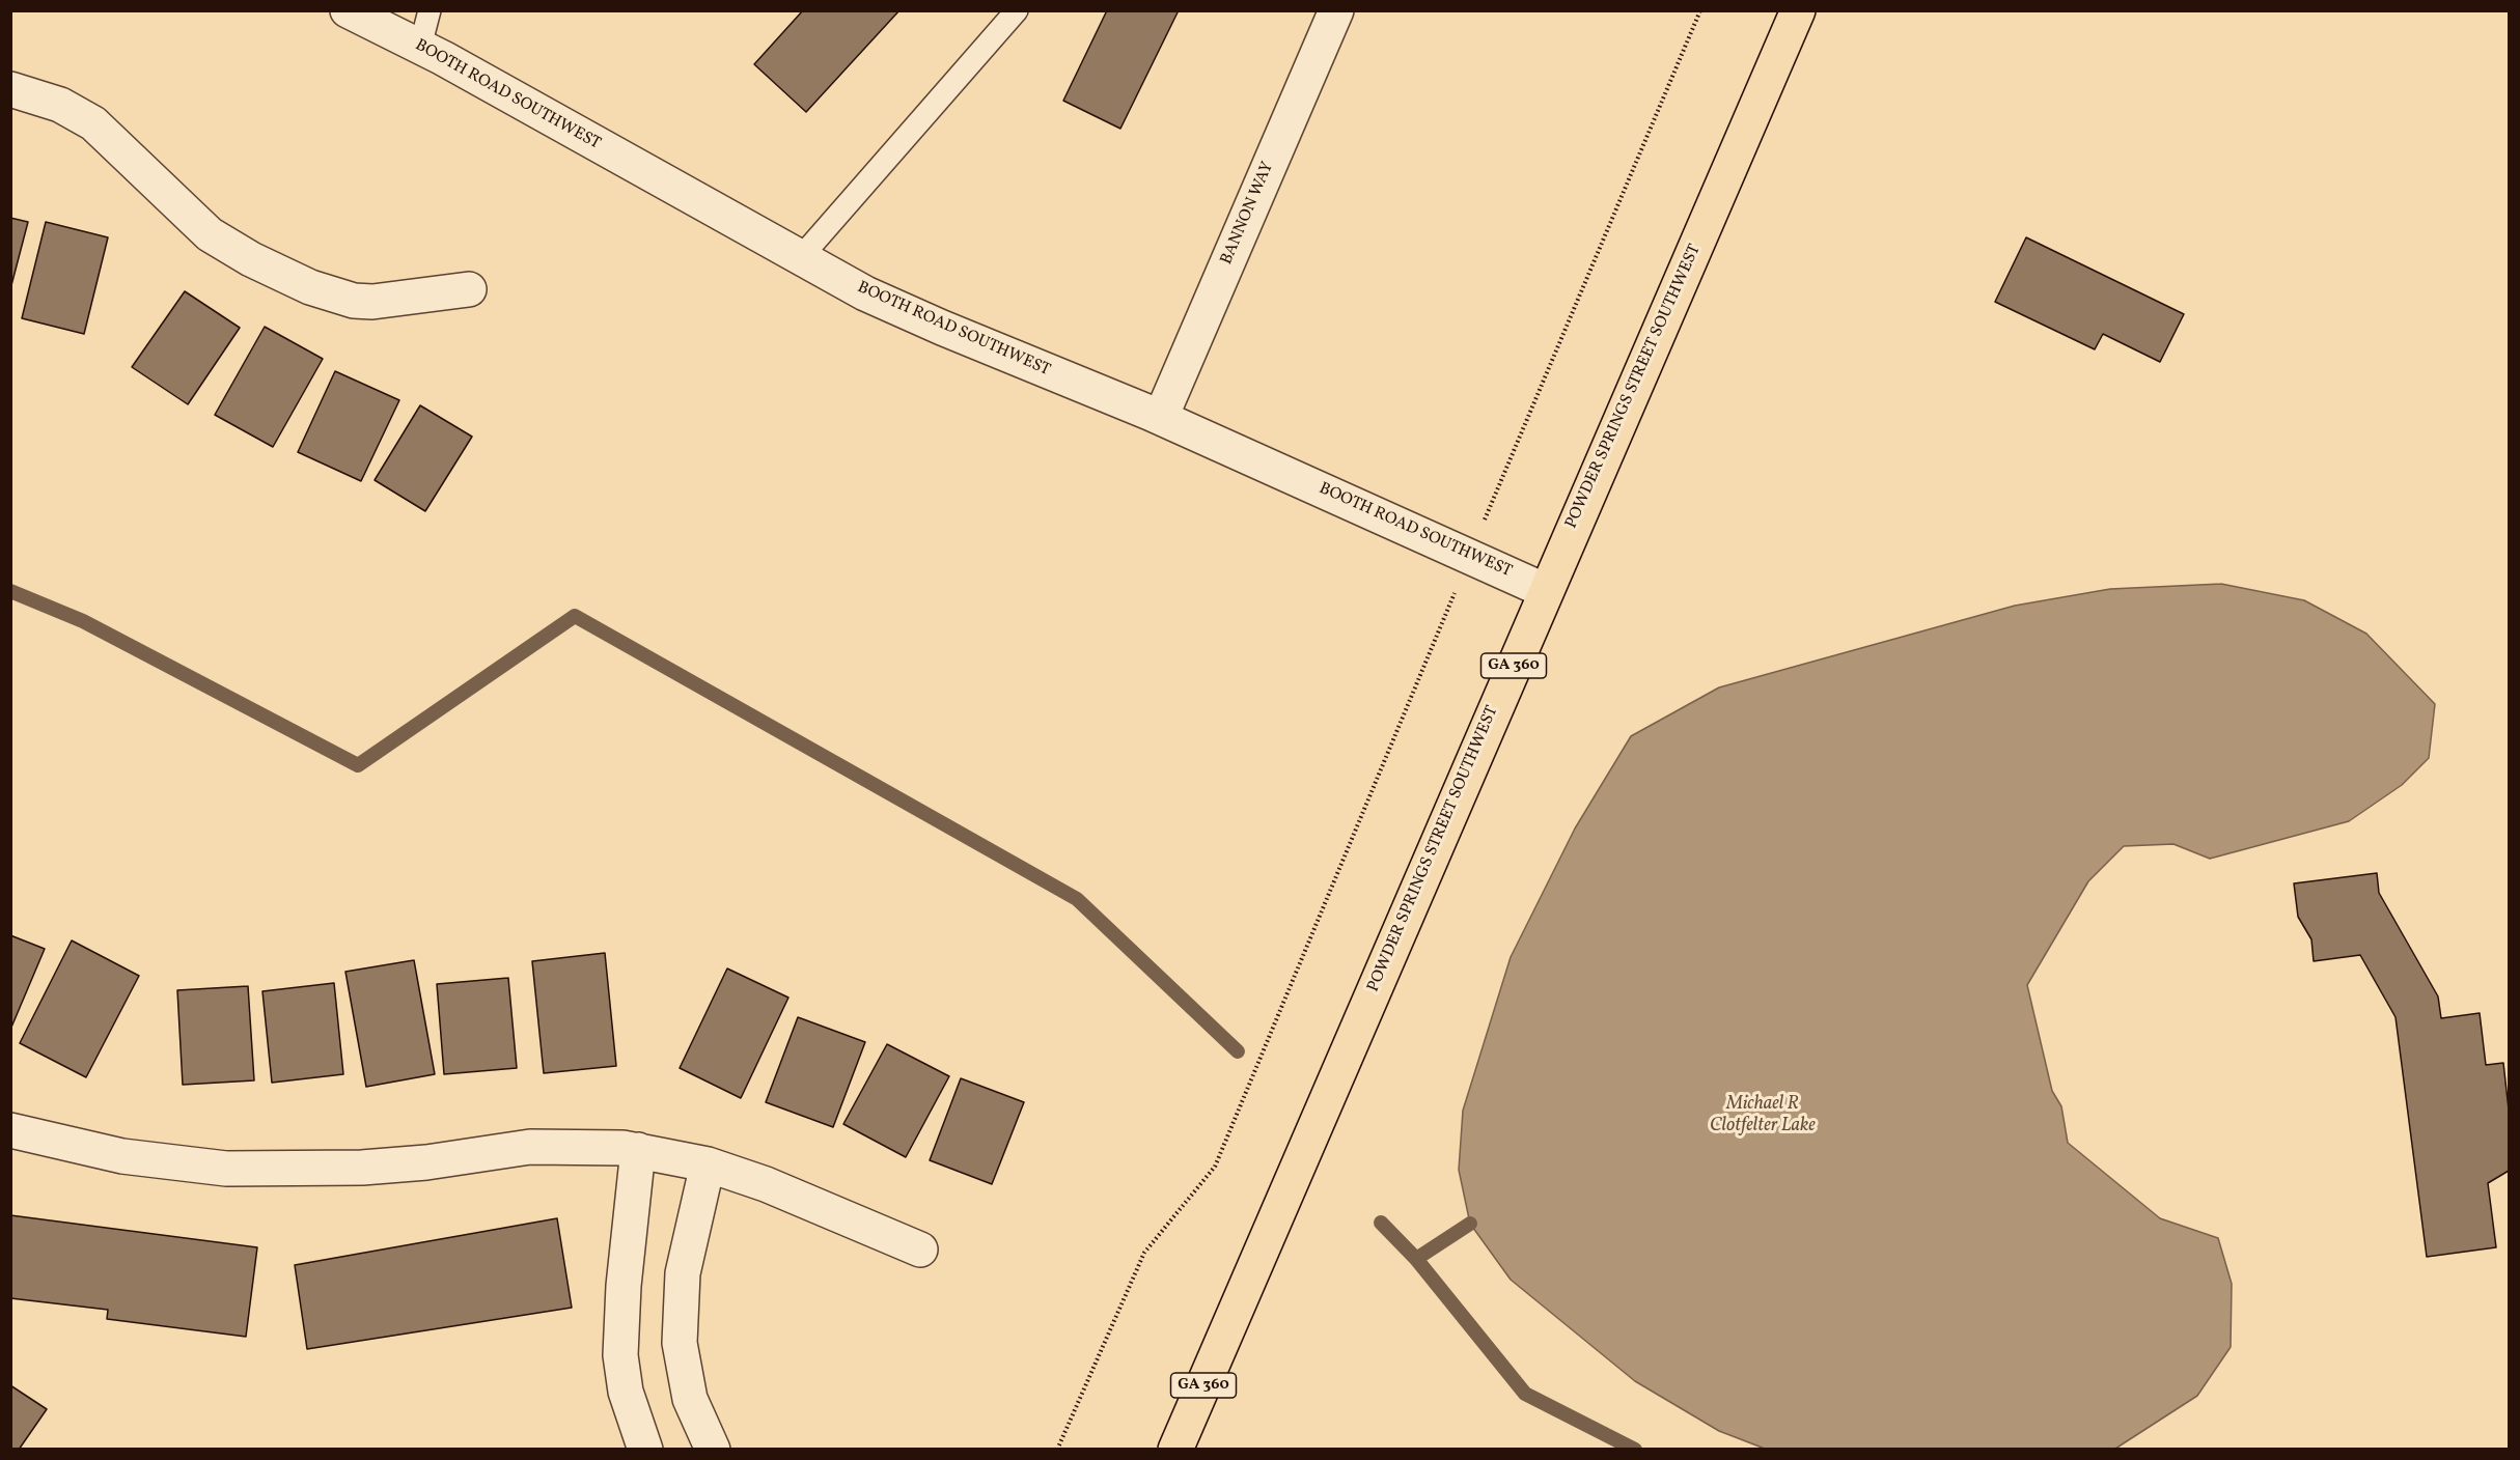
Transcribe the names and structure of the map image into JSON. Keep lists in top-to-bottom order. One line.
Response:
{"streets":{"main road":["POWDER SPRINGS STREET SOUTHWEST","GA 360"],"street":["BOOTH ROAD SOUTHWEST","BANNON WAY"]},"crossings":[["BOOTH ROAD SOUTHWEST","BANNON WAY"],["BOOTH ROAD SOUTHWEST","POWDER SPRINGS STREET SOUTHWEST"]],"water":["Michael R Clotfelter Lake"]}
